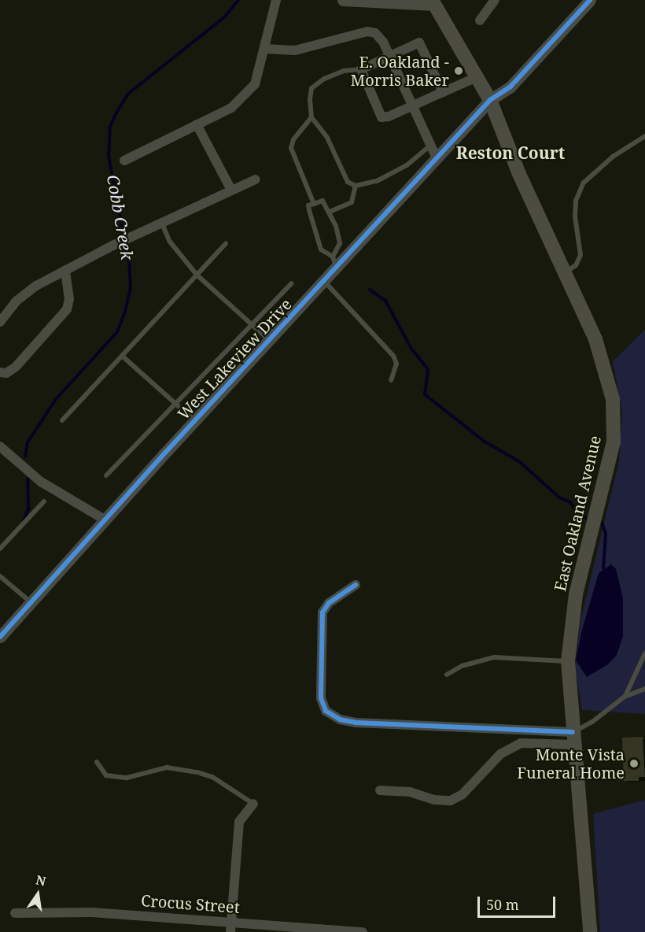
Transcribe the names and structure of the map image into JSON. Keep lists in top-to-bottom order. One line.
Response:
{"streets":{"main road":["East Oakland Avenue"],"street":["West Lakeview Drive","Crocus Street"]},"crossings":[["West Lakeview Drive","East Oakland Avenue"]],"districts":["Reston Court"],"water":["Cobb Creek"],"places":["E. Oakland - Morris Baker","Monte Vista Funeral Home"],"scale_bar":"50 m","north":"top"}
